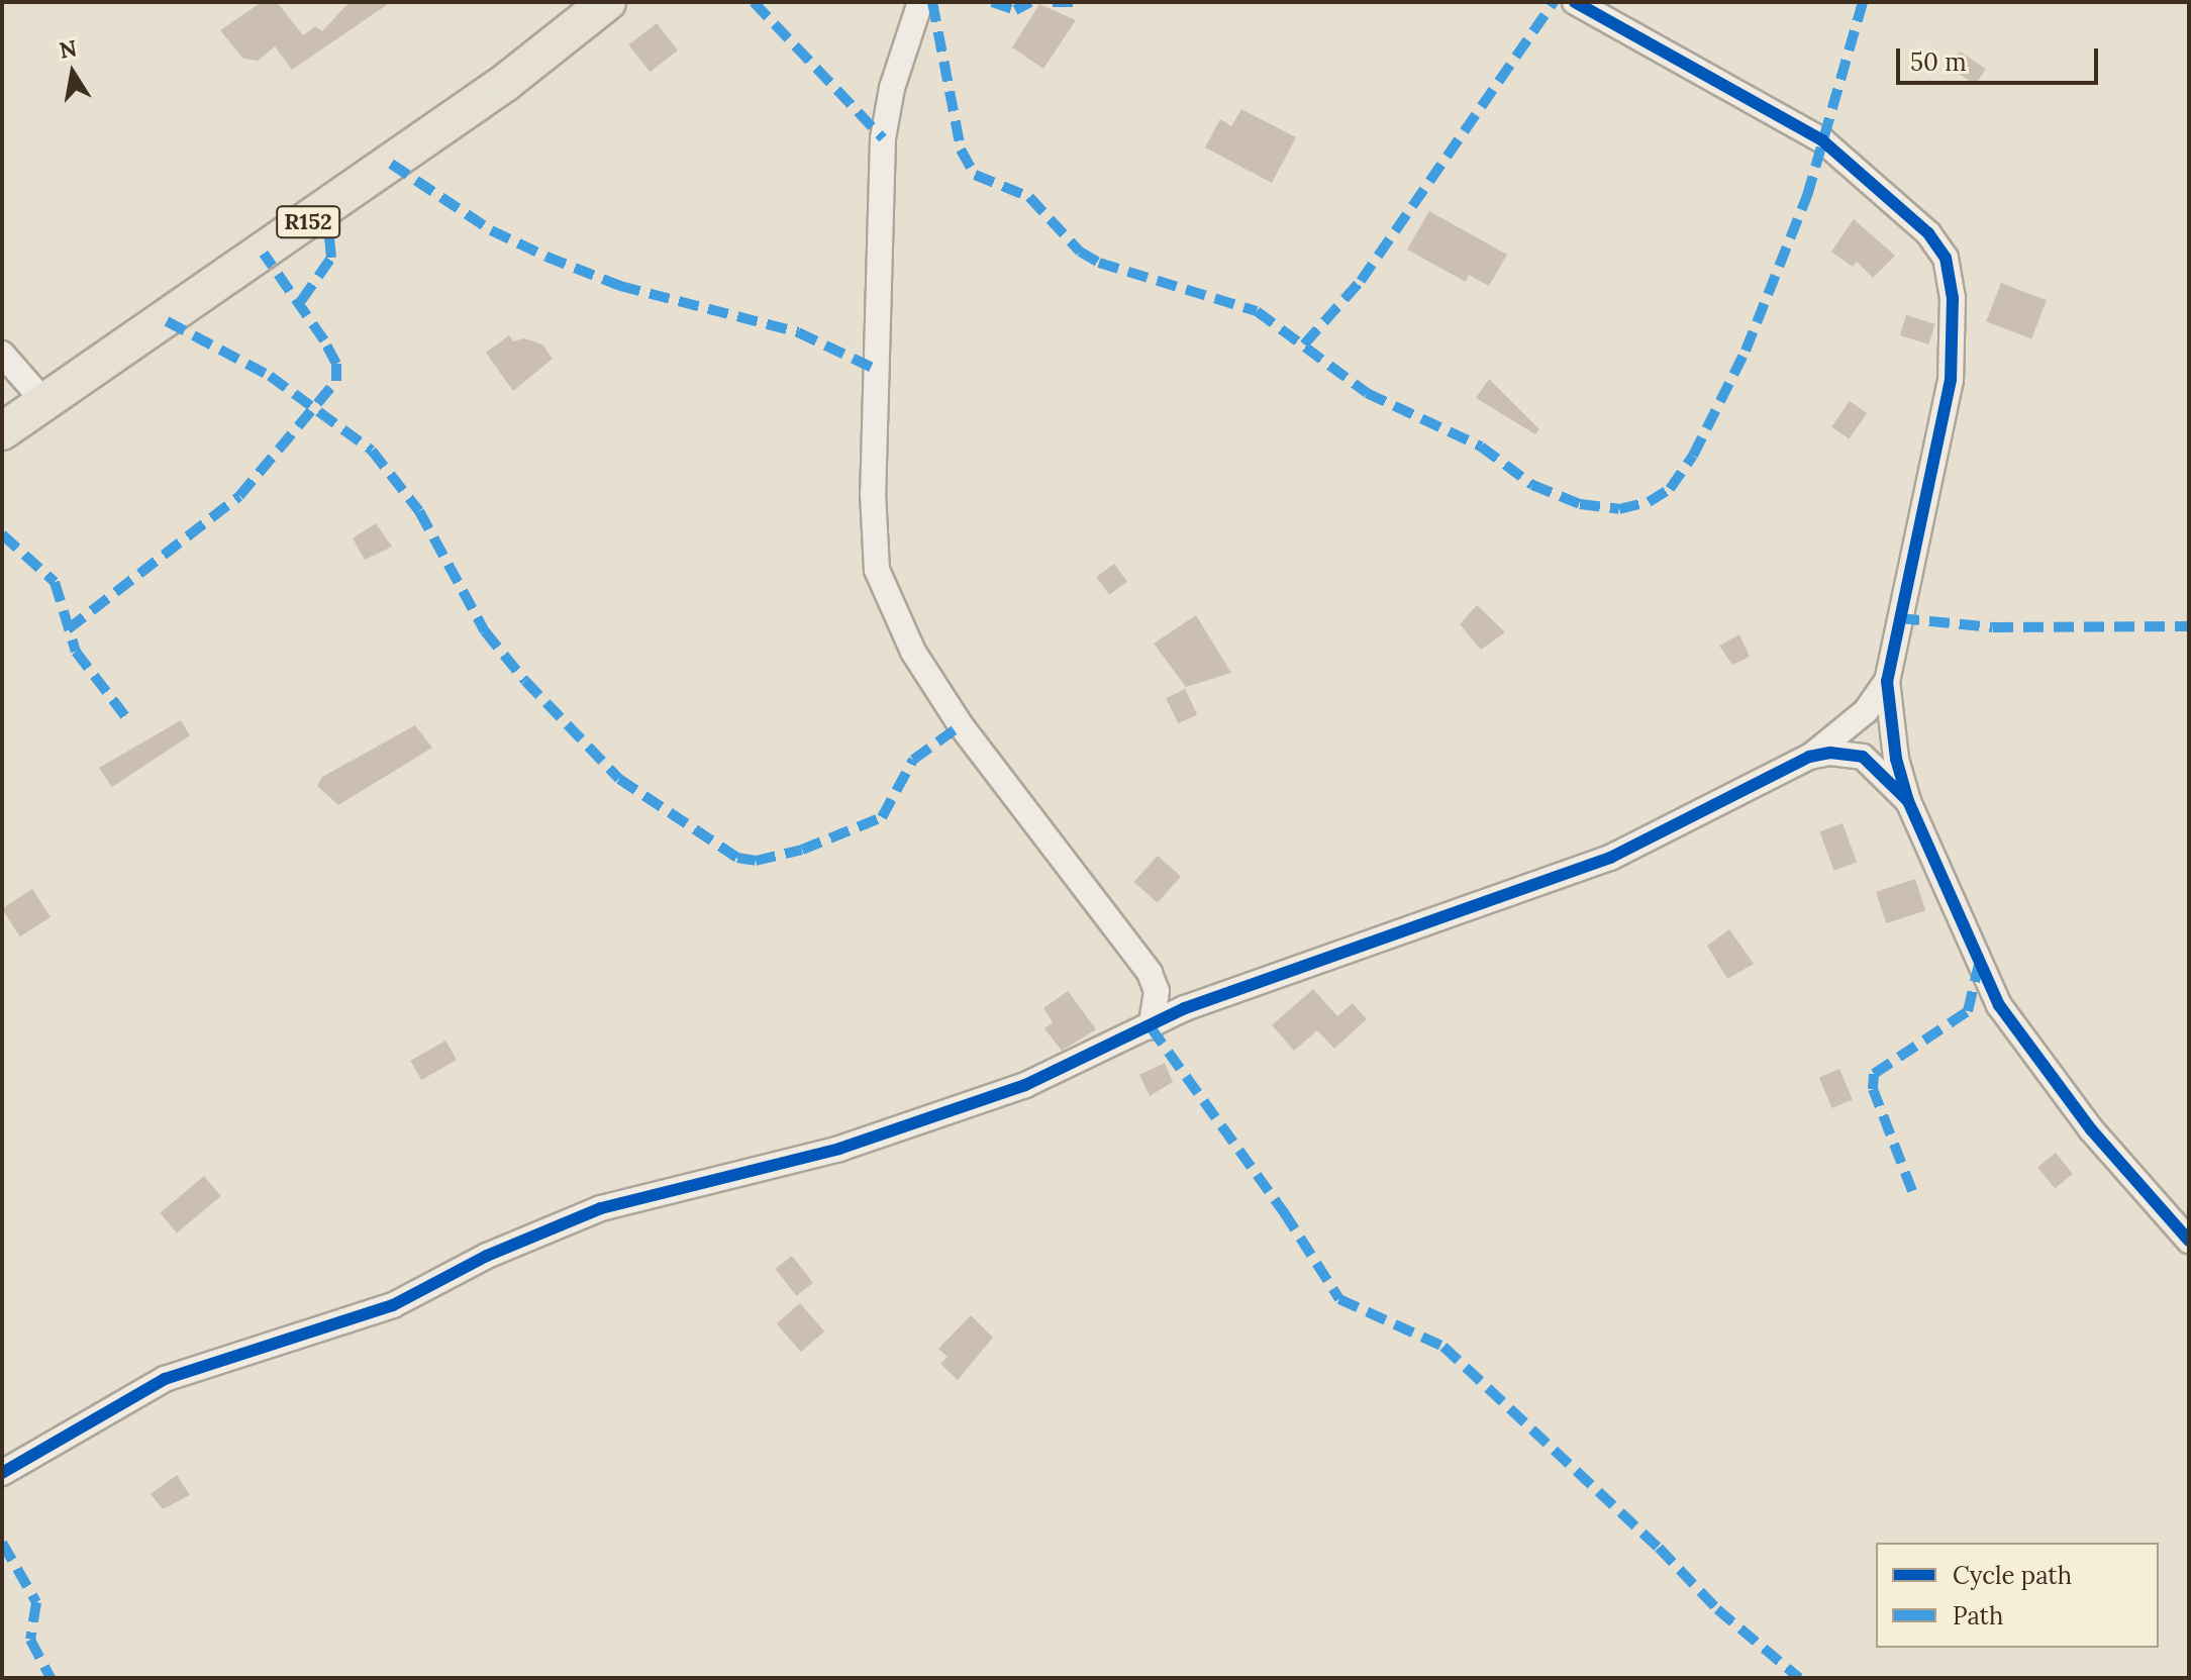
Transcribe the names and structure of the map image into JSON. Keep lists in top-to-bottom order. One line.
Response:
{"streets":{"main road":["R152"]},"legend":["Cycle path","Path"],"scale_bar":"50 m","north":"top"}
